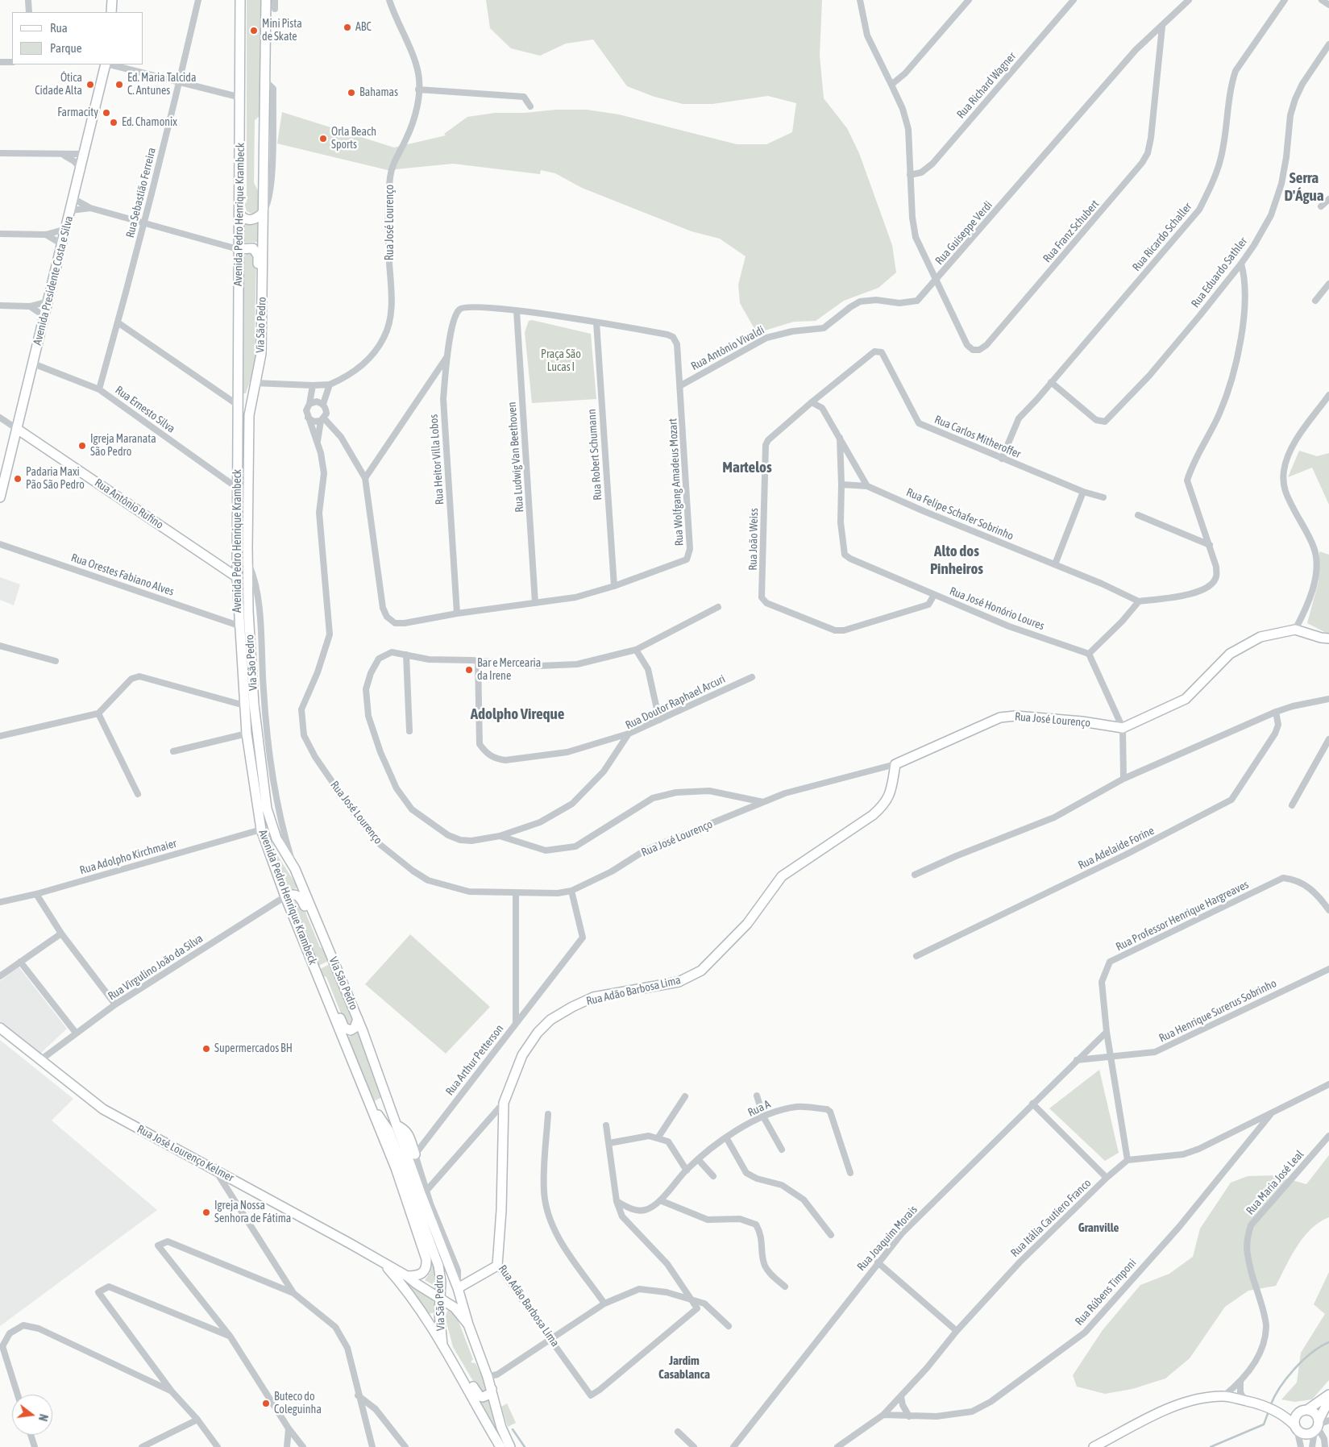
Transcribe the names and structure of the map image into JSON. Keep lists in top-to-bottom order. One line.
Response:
{"streets":{"main road":["Avenida Pedro Henrique Krambeck","Rua José Lourenço","Avenida Presidente Costa e Silva","Via São Pedro","Rua Antônio Rufino","Rua Adão Barbosa Lima","Rua José Lourenço Kelmer"],"street":["Rua Richard Wagner","Rua Sebastião Ferreira","Rua Franz Schubert","Rua Guiseppe Verdi","Rua Ricardo Schaller","Rua Eduardo Sathler","Rua Antônio Vivaldi","Rua Ernesto Silva","Rua Carlos Mitheroffer","Rua Robert Schumann","Rua Ludwig Van Beethoven","Rua Heitor Villa Lobos","Rua Wolfgang Amadeus Mozart","Rua Felipe Schafer Sobrinho","Rua João Weiss","Rua Orestes Fabiano Alves","Rua José Honório Loures","Rua Doutor Raphael Arcuri","Rua Adelaide Forine","Rua Adolpho Kirchmaier","Rua Professor Henrique Hargreaves","Rua Virgulino João da Silva","Rua Henrique Surerus Sobrinho","Rua Arthur Petterson","Rua A","Rua Maria José Leal","Rua Itália Cautiero Franco","Rua Joaquim Morais","Rua Rúbens Timponi"]},"crossings":[["Rua Richard Wagner","Rua Guiseppe Verdi"],["Rua Sebastião Ferreira","Rua Ernesto Silva"],["Avenida Pedro Henrique Krambeck","Via São Pedro"],["Avenida Pedro Henrique Krambeck","Rua Ernesto Silva"],["Avenida Pedro Henrique Krambeck","Rua Antônio Rufino"],["Avenida Pedro Henrique Krambeck","Rua Orestes Fabiano Alves"],["Avenida Pedro Henrique Krambeck","Rua Adolpho Kirchmaier"],["Avenida Pedro Henrique Krambeck","Rua Virgulino João da Silva"],["Avenida Pedro Henrique Krambeck","Rua José Lourenço Kelmer"],["Rua José Lourenço","Rua Wolfgang Amadeus Mozart"],["Rua José Lourenço","Rua Adão Barbosa Lima"],["Rua José Lourenço","Rua Arthur Petterson"],["Rua Franz Schubert","Rua Guiseppe Verdi"],["Rua Franz Schubert","Rua Antônio Vivaldi"],["Rua Guiseppe Verdi","Rua Antônio Vivaldi"],["Rua Ricardo Schaller","Rua Eduardo Sathler"],["Rua Ricardo Schaller","Rua Carlos Mitheroffer"],["Avenida Presidente Costa e Silva","Rua Ernesto Silva"],["Avenida Presidente Costa e Silva","Rua Antônio Rufino"],["Via São Pedro","Rua José Lourenço Kelmer"],["Rua Antônio Vivaldi","Rua Wolfgang Amadeus Mozart"],["Rua Carlos Mitheroffer","Rua João Weiss"],["Rua Robert Schumann","Rua Wolfgang Amadeus Mozart"],["Rua Ludwig Van Beethoven","Rua Wolfgang Amadeus Mozart"],["Rua Heitor Villa Lobos","Rua Wolfgang Amadeus Mozart"],["Rua João Weiss","Rua José Honório Loures"],["Rua Professor Henrique Hargreaves","Rua Henrique Surerus Sobrinho"],["Rua Professor Henrique Hargreaves","Rua Itália Cautiero Franco"],["Rua Professor Henrique Hargreaves","Rua Joaquim Morais"],["Rua Virgulino João da Silva","Rua José Lourenço Kelmer"],["Rua Itália Cautiero Franco","Rua Rúbens Timponi"]],"districts":["Serra D'Água","Martelos","Alto dos Pinheiros","Adolpho Vireque","Granville","Jardim Casablanca"],"parks":["Praça São Lucas I"],"places":["ABC","Mini Pista de Skate","Ótica Cidade Alta","Ed. Maria Talcida C. Antunes","Bahamas","Farmacity","Ed. Chamonix","Orla Beach Sports","Igreja Maranata São Pedro","Padaria Maxi Pão São Pedro","Bar e Mercearia da Irene","Supermercados BH","Igreja Nossa Senhora de Fátima","Buteco do Coleguinha"],"legend":["Rua","Parque"],"north":"right"}
